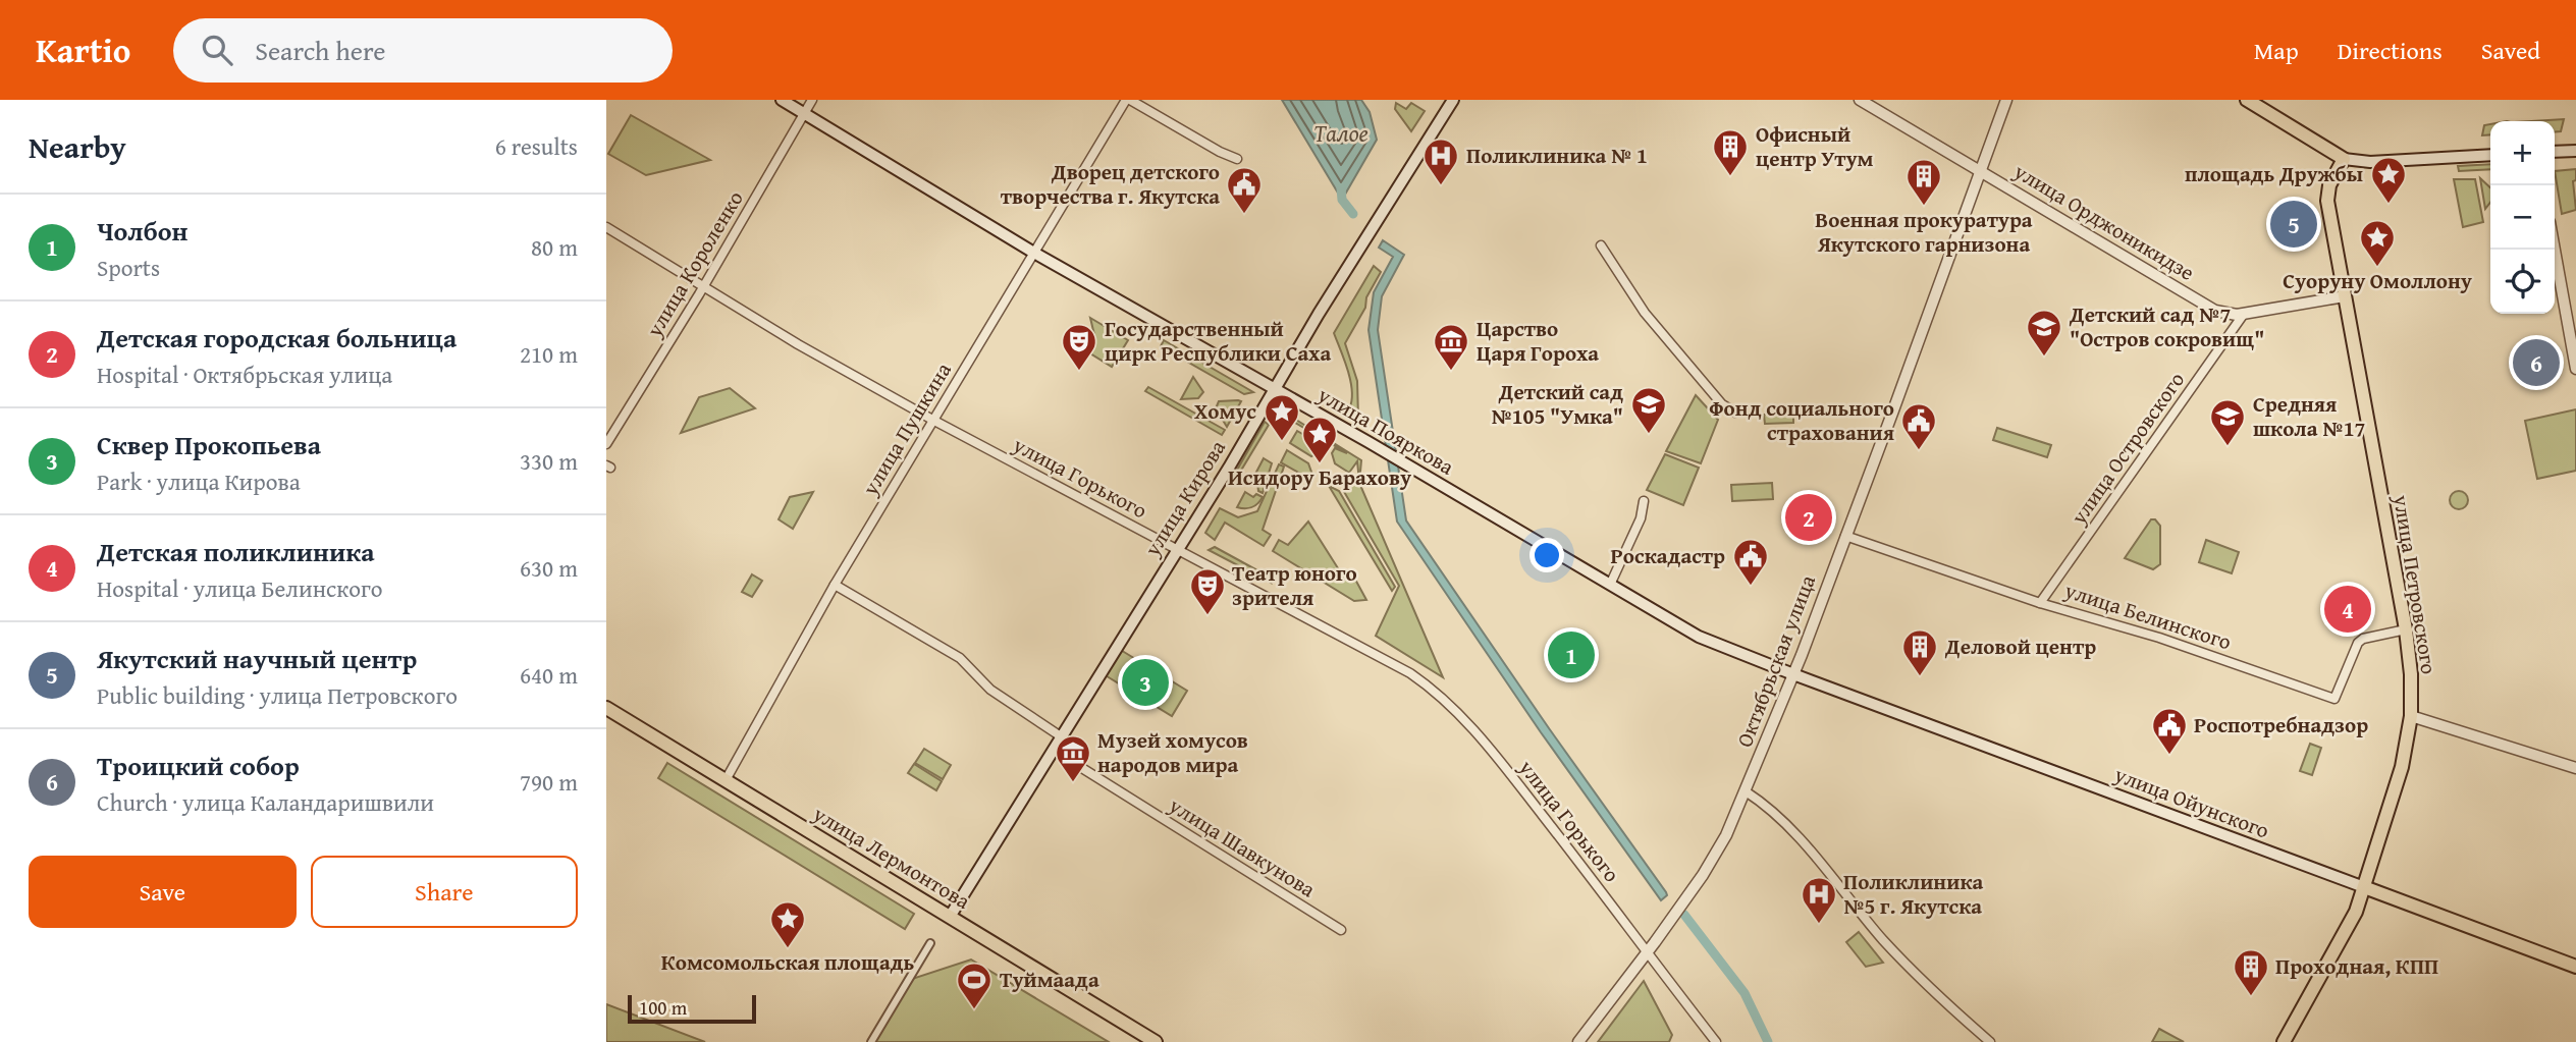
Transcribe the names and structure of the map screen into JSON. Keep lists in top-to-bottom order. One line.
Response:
{"streets":{"main road":["улица Пояркова","улица Кирова","улица Петровского","улица Ойунского","улица Лермонтова"],"street":["улица Орджоникидзе","улица Короленко","улица Пушкина","улица Островского","улица Горького","улица Белинского","Октябрьская улица","улица Шавкунова"]},"crossings":[["улица Орджоникидзе","улица Островского"],["улица Орджоникидзе","улица Петровского"],["улица Орджоникидзе","Октябрьская улица"],["улица Короленко","улица Пояркова"],["улица Короленко","улица Горького"],["улица Пушкина","улица Пояркова"],["улица Пушкина","улица Горького"],["улица Пушкина","улица Лермонтова"],["улица Пояркова","улица Кирова"],["улица Пояркова","Октябрьская улица"],["улица Пояркова","улица Ойунского"],["улица Островского","улица Белинского"],["улица Горького","улица Кирова"],["улица Горького","Октябрьская улица"],["улица Кирова","улица Шавкунова"],["улица Кирова","улица Лермонтова"],["улица Петровского","улица Белинского"],["улица Петровского","улица Ойунского"],["улица Белинского","Октябрьская улица"],["Октябрьская улица","улица Ойунского"]],"water":["Талое"],"places":{"building":["Офисный центр Утум","Военная прокуратура Якутского гарнизона","Деловой центр","Проходная, КПП"],"hospital":["Поликлиника № 1","Поликлиника №5 г. Якутска"],"place":["площадь Дружбы","Суоруну Омоллону","Хомус","Исидору Барахову","Комсомольская площадь"],"public building":["Дворец детского творчества г. Якутска","Фонд социального страхования","Роскадастр","Роспотребнадзор"],"school or university":["Детский сад №7 \"Остров сокровищ\"","Детский сад №105 \"Умка\"","Средняя школа №17"],"theatre":["Государственный цирк Республики Саха","Театр юного зрителя"],"museum":["Царство Царя Гороха","Музей хомусов народов мира"],"sports":["Туймаада"]},"scale_bar":"100 m","page":{"header":"Kartio","search":"Search here","nav":["Map","Directions","Saved"],"heading":["Nearby","6 results"],"map_buttons":["+","−"],"list":[{"mark":"1","name":"Чолбон","note":"Sports","value":"80 m"},{"mark":"2","name":"Детская городская больница","note":"Hospital · Октябрьская улица","value":"210 m"},{"mark":"3","name":"Сквер Прокопьева","note":"Park · улица Кирова","value":"330 m"},{"mark":"4","name":"Детская поликлиника","note":"Hospital · улица Белинского","value":"630 m"},{"mark":"5","name":"Якутский научный центр","note":"Public building · улица Петровского","value":"640 m"},{"mark":"6","name":"Троицкий собор","note":"Church · улица Каландаришвили","value":"790 m"}],"pins":["5","6","2","4","1","3"],"buttons":["Save","Share"],"scale":"100 m"}}
